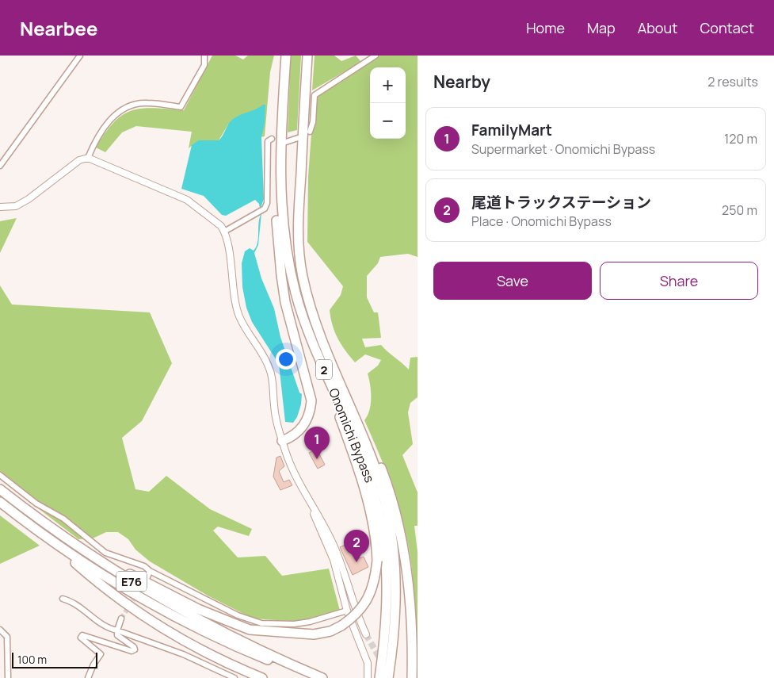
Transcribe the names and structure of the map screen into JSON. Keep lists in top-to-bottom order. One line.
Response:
{"streets":{"highway":["2","Onomichi Bypass","E76"]},"scale_bar":"100 m","page":{"header":"Nearbee","nav":["Home","Map","About","Contact"],"heading":["Nearby","2 results"],"map_buttons":["+","−"],"list":[{"mark":"1","name":"FamilyMart","note":"Supermarket · Onomichi Bypass","value":"120 m"},{"mark":"2","name":"尾道トラックステーション","note":"Place · Onomichi Bypass","value":"250 m"}],"buttons":["Save","Share"],"pins":["1","2"],"scale":"100 m"}}
